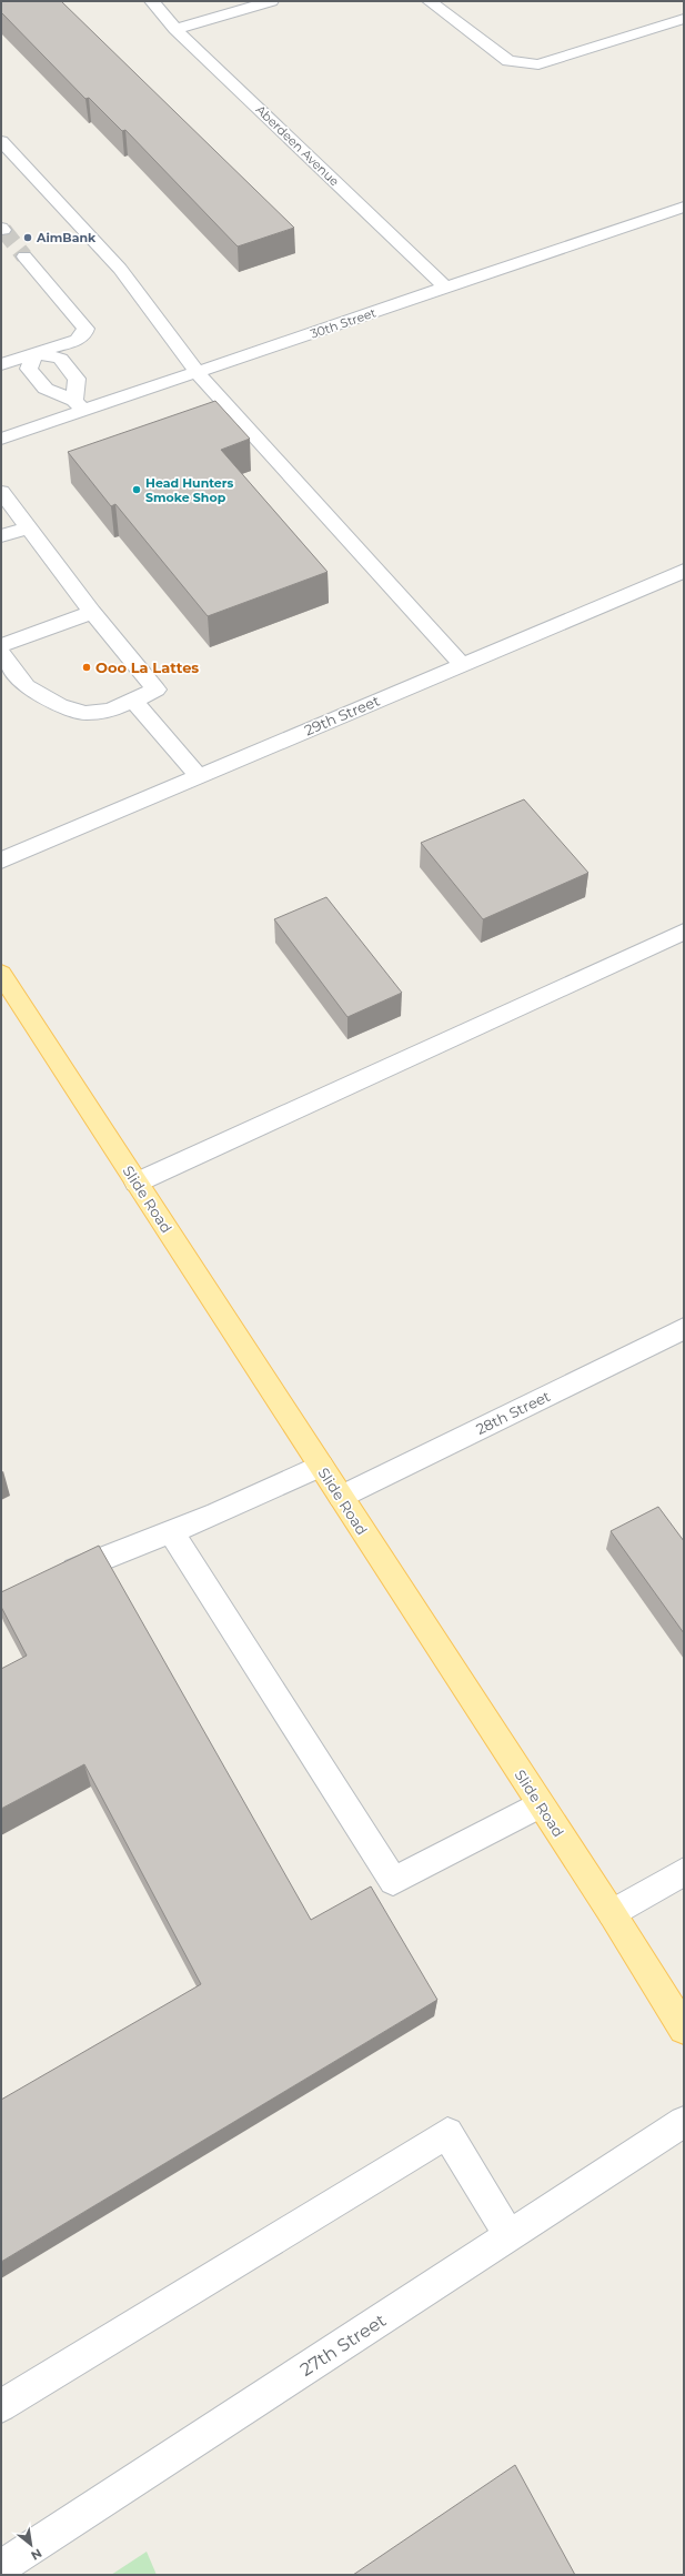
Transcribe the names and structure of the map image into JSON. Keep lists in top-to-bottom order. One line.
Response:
{"streets":{"main road":["Slide Road"],"street":["Aberdeen Avenue","30th Street","29th Street","28th Street","27th Street"]},"crossings":[["Aberdeen Avenue","30th Street"],["Slide Road","28th Street"]],"places":["AimBank","Head Hunters Smoke Shop","Ooo La Lattes"],"north":"bottom right"}
